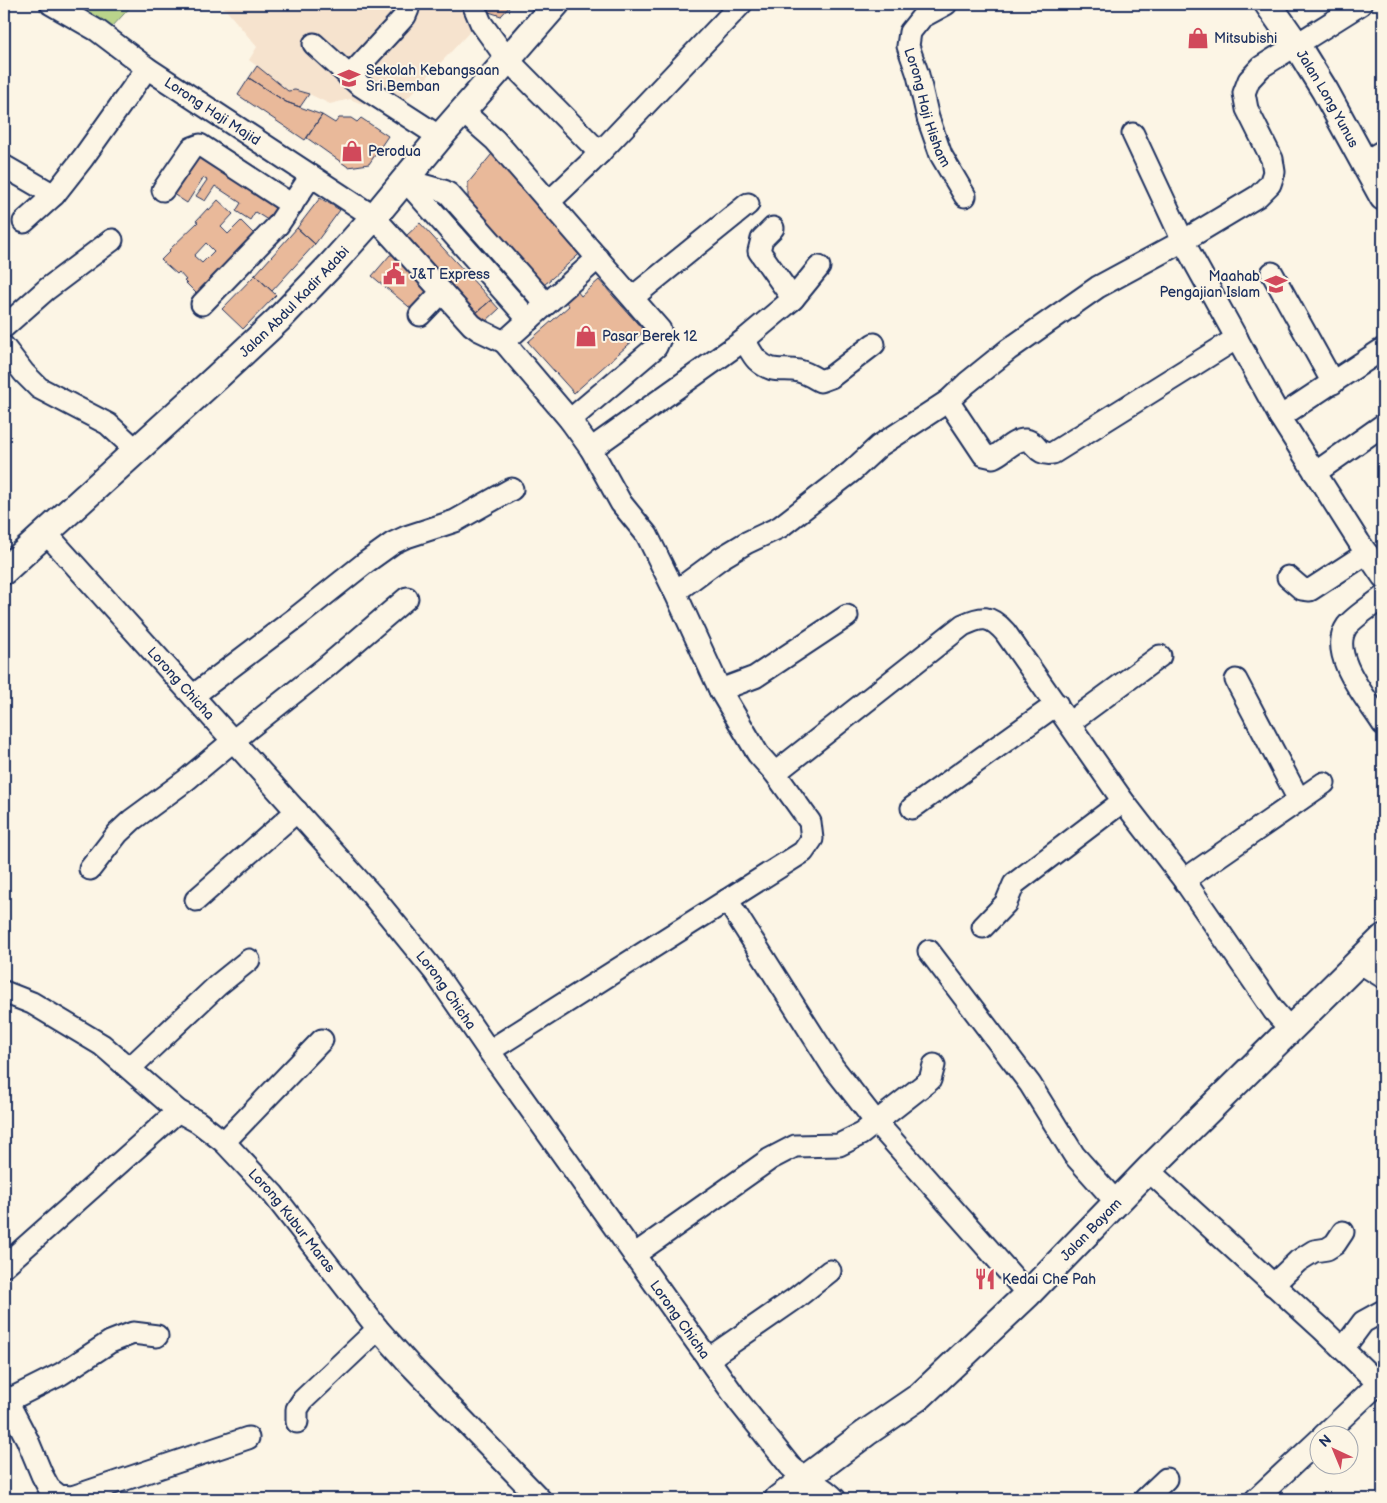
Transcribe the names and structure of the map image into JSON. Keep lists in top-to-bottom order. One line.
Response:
{"streets":{"main road":["Jalan Long Yunus","Jalan Abdul Kadir Adabi","Jalan Bayam"],"street":["Lorong Haji Hisham","Lorong Haji Majid","Lorong Chicha","Lorong Kubur Maras"]},"crossings":[["Lorong Haji Majid","Jalan Abdul Kadir Adabi"],["Jalan Abdul Kadir Adabi","Lorong Chicha"],["Lorong Chicha","Jalan Bayam"]],"places":{"shop":["Mitsubishi","Perodua","Pasar Berek 12"],"school or university":["Sekolah Kebangsaan Sri Bemban","Maahab Pengajian Islam"],"public building":["J&T Express"],"restaurant":["Kedai Che Pah"]},"north":"top left"}
